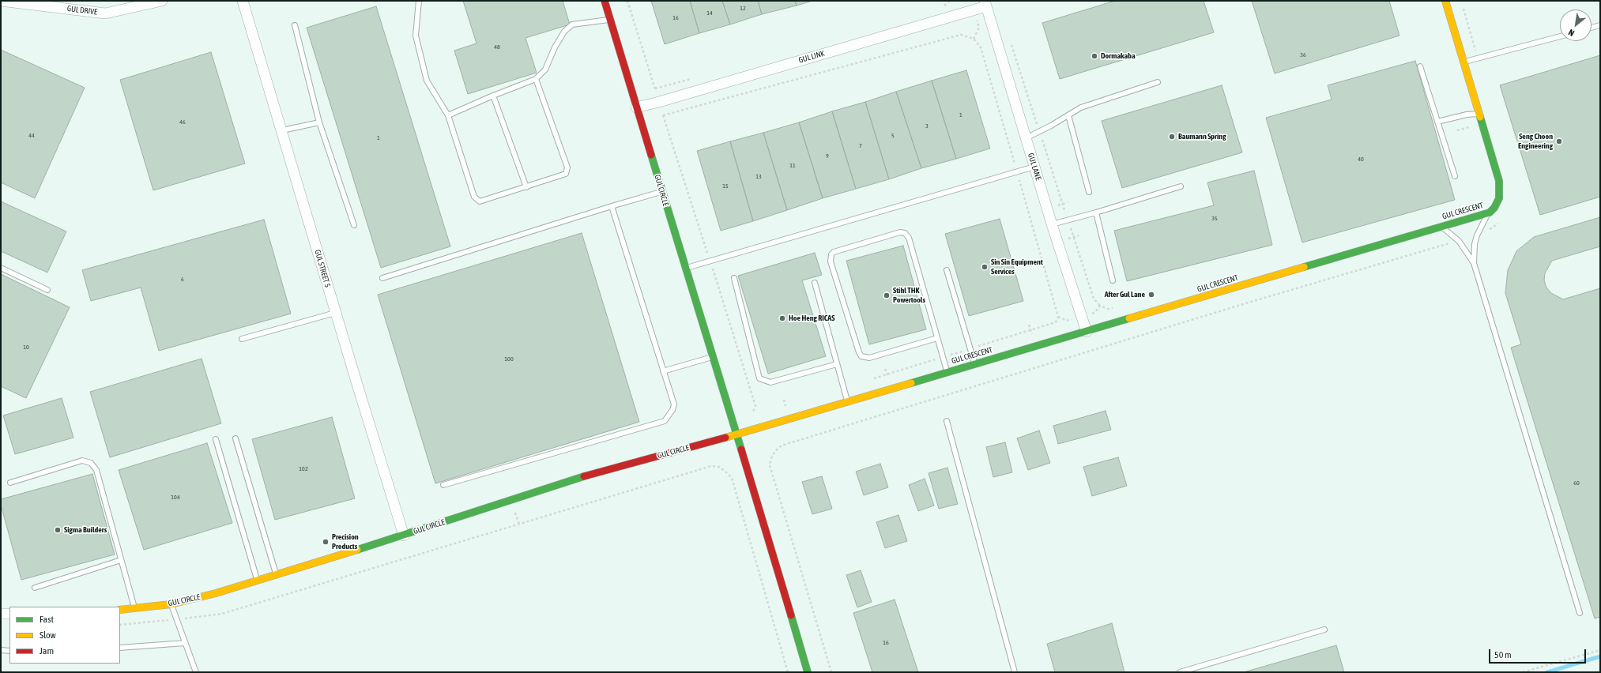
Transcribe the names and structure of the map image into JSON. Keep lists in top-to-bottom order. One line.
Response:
{"streets":{"street":["GUL DRIVE","GUL LINK","GUL LANE","GUL CIRCLE","GUL CRESCENT","GUL STREET 5"]},"crossings":[["GUL LINK","GUL LANE"],["GUL LINK","GUL CIRCLE"],["GUL LANE","GUL CRESCENT"],["GUL CIRCLE","GUL CRESCENT"],["GUL CIRCLE","GUL STREET 5"]],"places":["Dormakaba","Baumann Spring","Seng Choon Engineering","Sin Sin Equipment Services","After Gul Lane","Stihl THK Powertools","Hoe Heng RICAS","Sigma Builders","Precision Products"],"house_numbers":["12","14","16","48","36","1","46","3","44","5","1","7","9","40","11","13","15","35","6","10","100","102","60","104","16"],"legend":["Fast","Slow","Jam"],"scale_bar":"50 m","north":"bottom left"}
